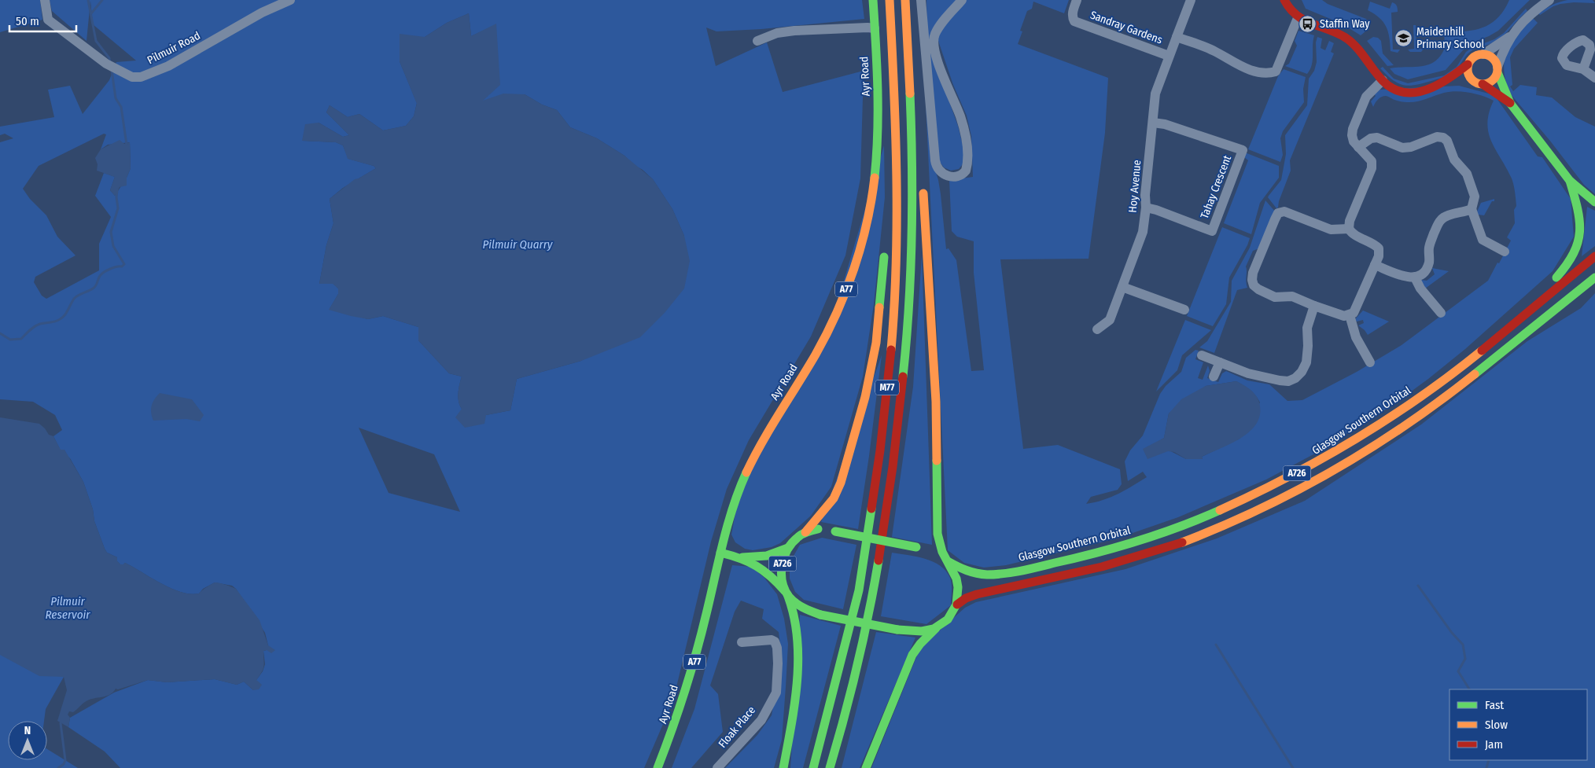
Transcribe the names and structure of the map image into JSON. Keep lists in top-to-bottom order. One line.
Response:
{"streets":{"main road":["Ayr Road","A77","M77","Glasgow Southern Orbital","A726"],"street":["Sandray Gardens","Pilmuir Road","Hoy Avenue","Tahay Crescent","Floak Place"]},"crossings":[["Sandray Gardens","Hoy Avenue"],["Ayr Road","A726"],["Hoy Avenue","Tahay Crescent"],["M77","A726"],["Glasgow Southern Orbital","A726"]],"water":["Pilmuir Quarry","Pilmuir Reservoir"],"places":{"bus stop":["Staffin Way"],"school or university":["Maidenhill Primary School"]},"legend":["Fast","Slow","Jam"],"scale_bar":"50 m","north":"top"}
